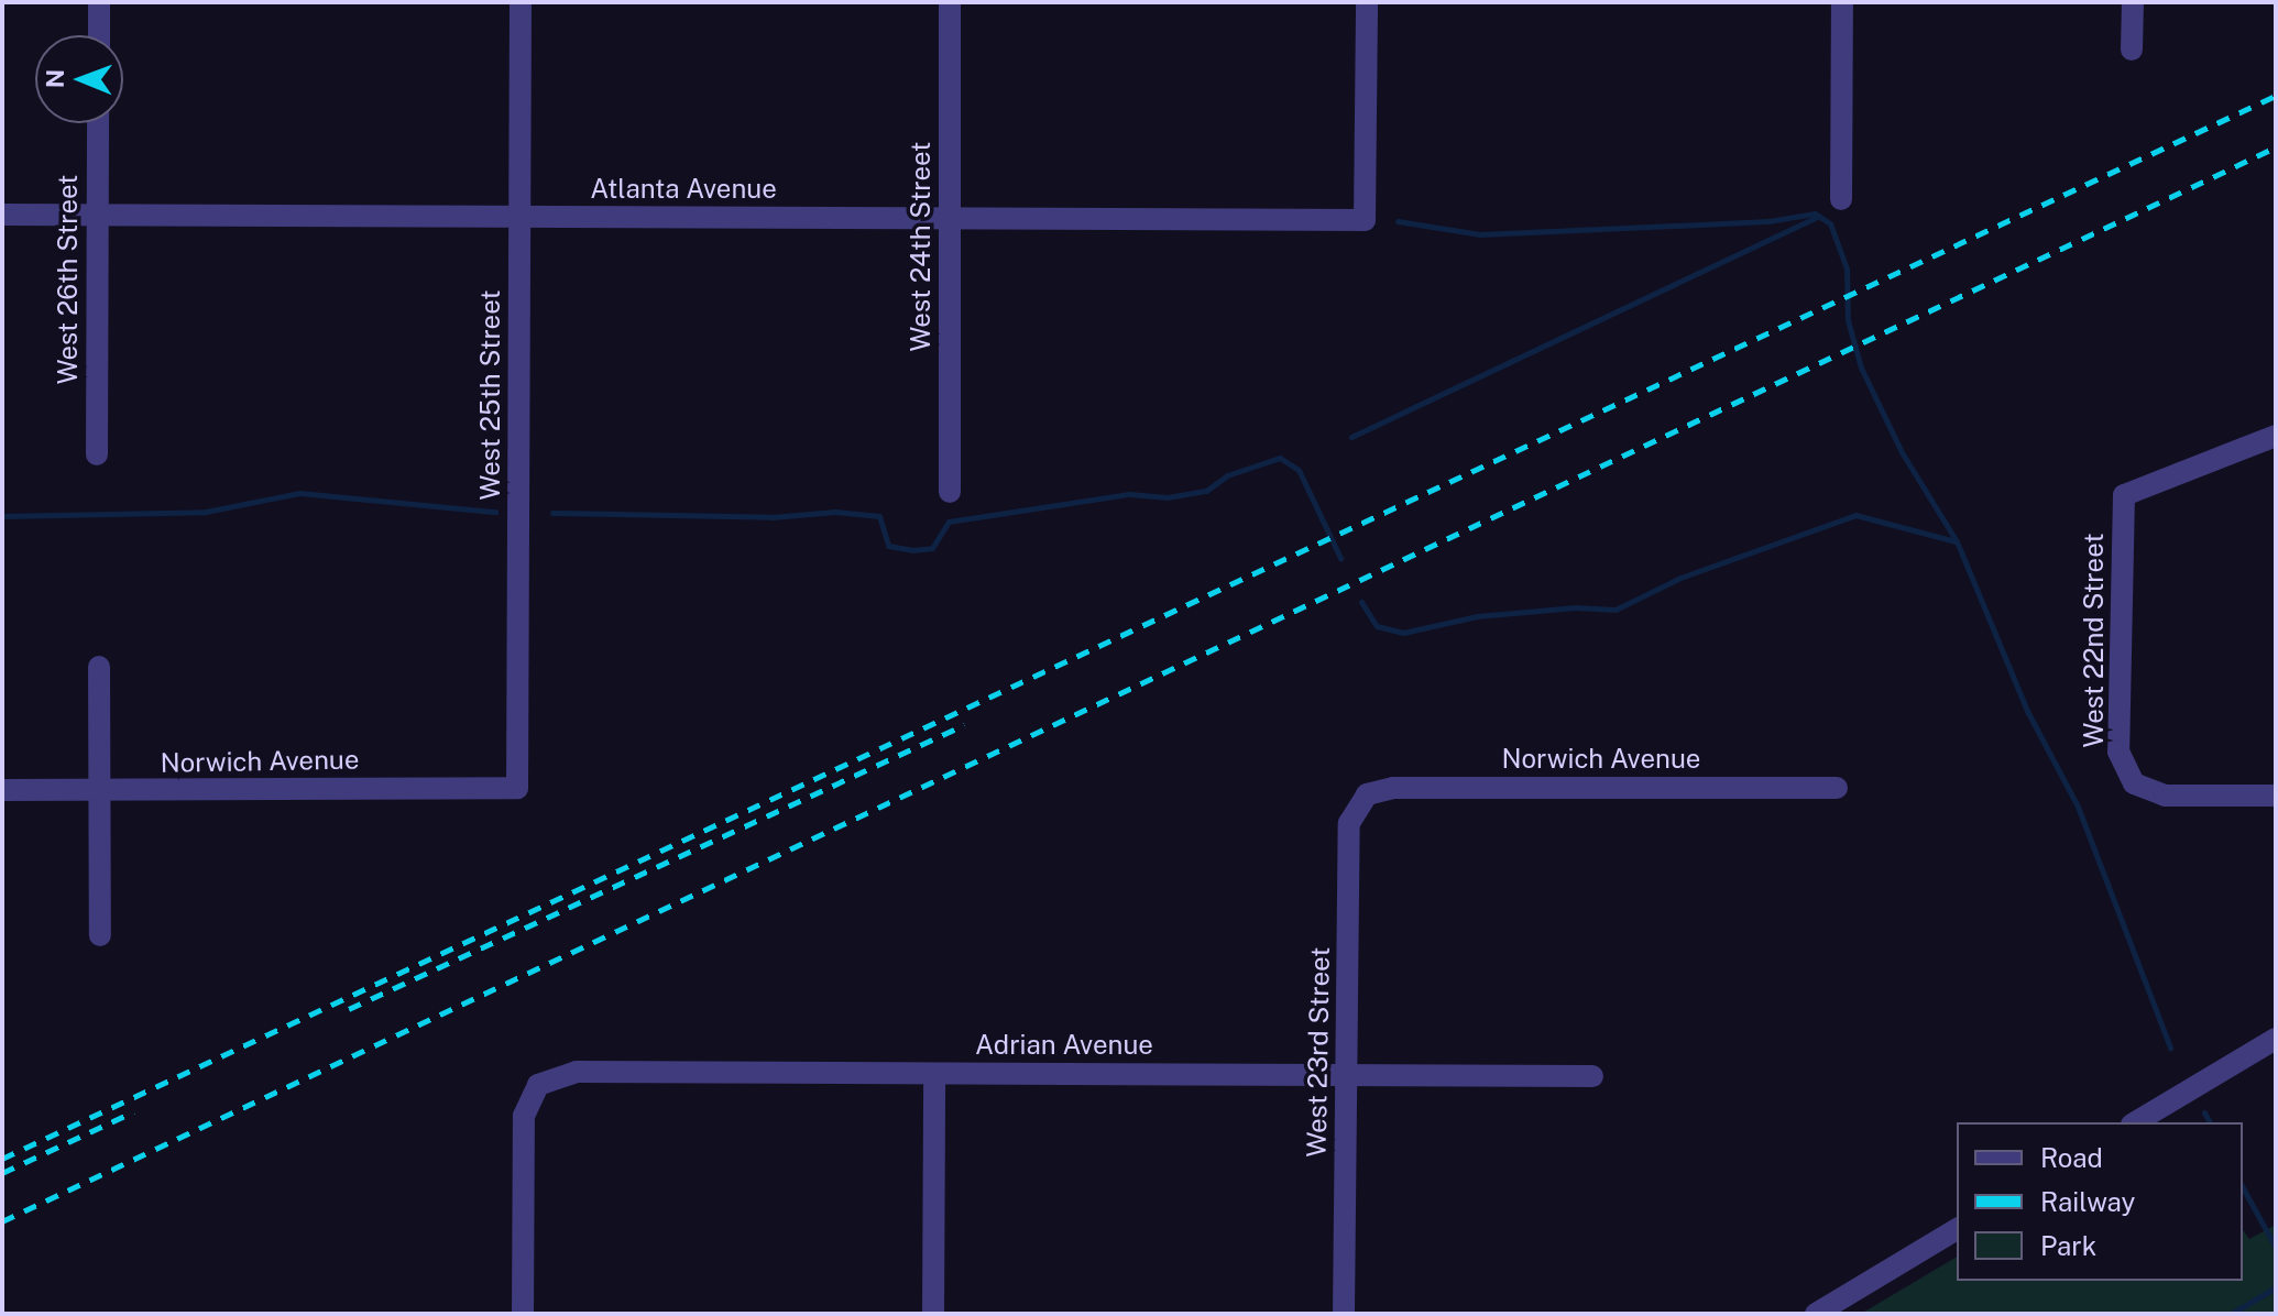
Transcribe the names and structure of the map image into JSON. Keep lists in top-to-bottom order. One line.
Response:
{"streets":{"street":["Atlanta Avenue","West 24th Street","West 26th Street","West 25th Street","West 22nd Street","Norwich Avenue","Adrian Avenue","West 23rd Street"]},"crossings":[["Atlanta Avenue","West 24th Street"],["Atlanta Avenue","West 26th Street"],["Atlanta Avenue","West 25th Street"],["West 25th Street","Norwich Avenue"],["Norwich Avenue","West 23rd Street"],["Adrian Avenue","West 23rd Street"]],"legend":["Road","Railway","Park"],"north":"left"}
